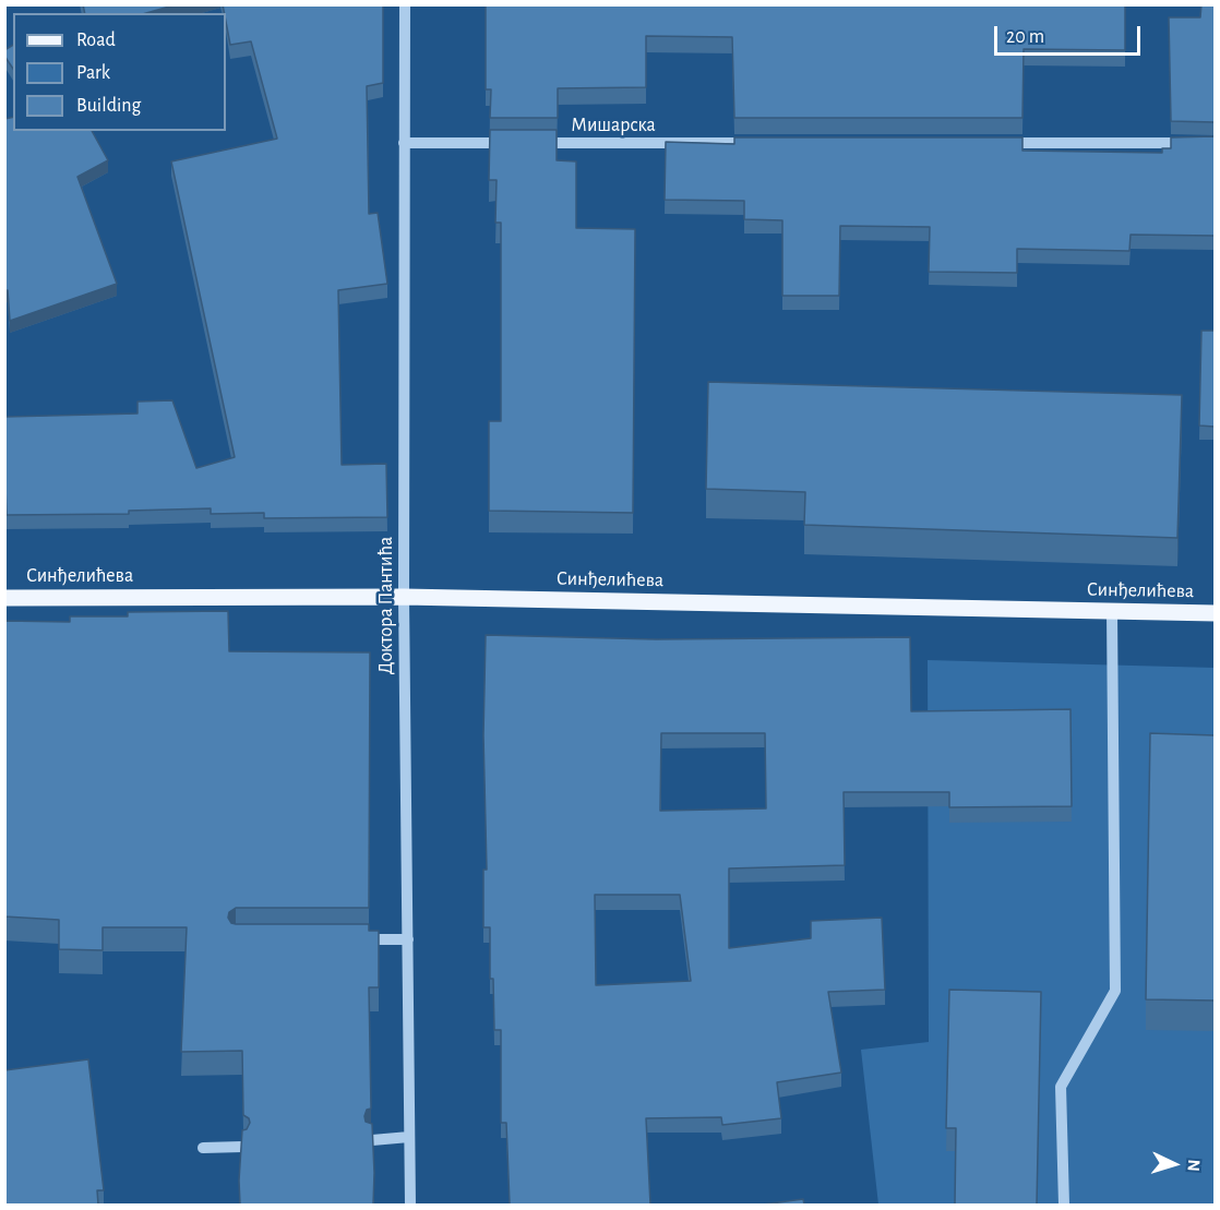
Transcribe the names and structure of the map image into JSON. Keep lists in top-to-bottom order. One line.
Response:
{"streets":{"main road":["Синђелићева"],"street":["Мишарска","Доктора Пантића"]},"crossings":[["Синђелићева","Доктора Пантића"]],"legend":["Road","Park","Building"],"scale_bar":"20 m","north":"right"}
